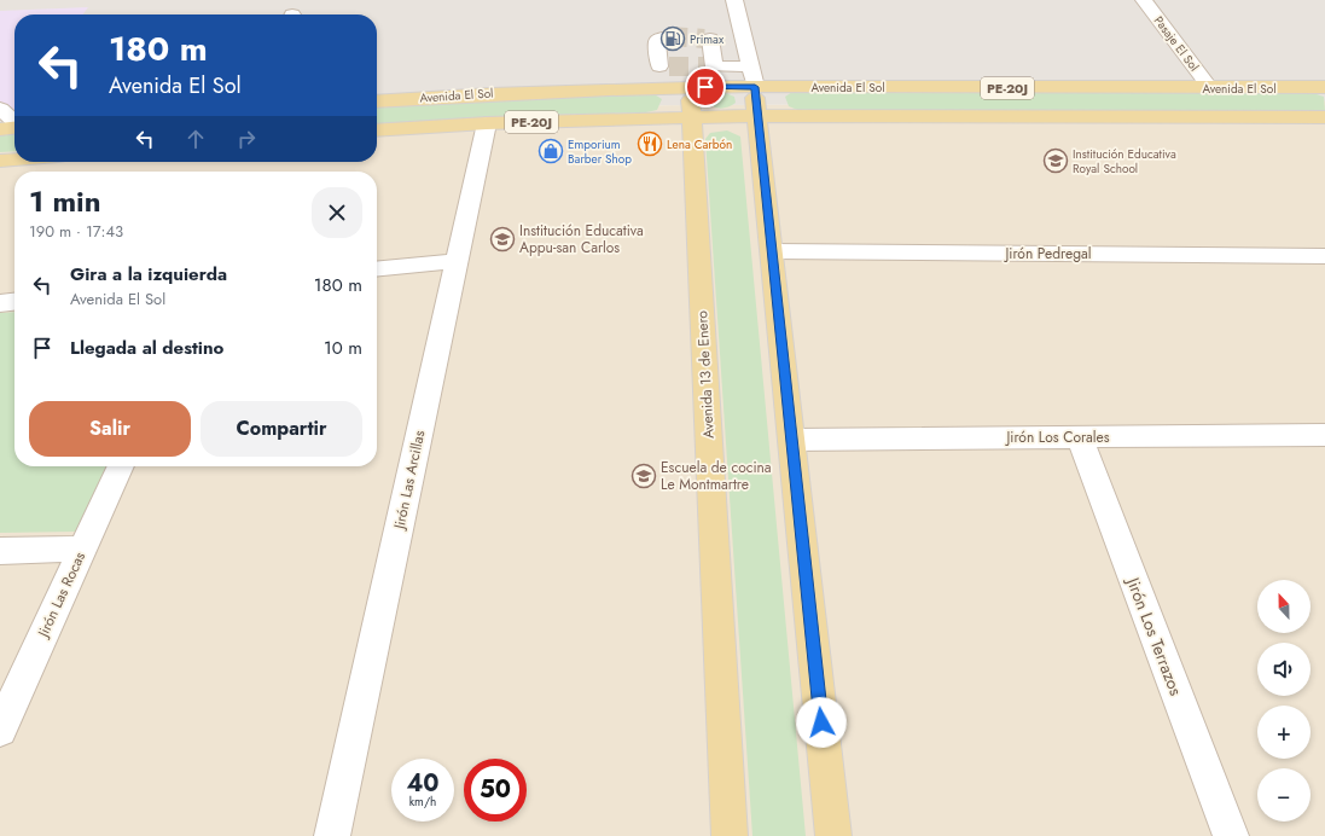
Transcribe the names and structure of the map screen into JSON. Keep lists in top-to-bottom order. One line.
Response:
{"streets":{"main road":["Avenida El Sol","PE-20J","Avenida 13 de Enero"],"street":["Pasaje El Sol","Jirón Pedregal","Jirón Los Corales","Jirón Las Arcillas","Jirón Las Rocas","Jirón Los Terrazos"]},"crossings":[["Pasaje El Sol","Avenida El Sol"],["Avenida El Sol","Avenida 13 de Enero"],["Avenida El Sol","Jirón Las Arcillas"],["Jirón Los Corales","Jirón Los Terrazos"]],"places":{"fuel station":["Primax"],"restaurant":["Lena Carbón"],"shop":["Emporium Barber Shop"],"school or university":["Institución Educativa Royal School","Institución Educativa Appu-san Carlos","Escuela de cocina Le Montmartre"]},"north":"top","page":{"turn":["180 m","Avenida El Sol"],"heading":["1 min","190 m · 17:43"],"list":[{"name":"Gira a la izquierda","note":"Avenida El Sol","value":"180 m"},{"name":"Llegada al destino","value":"10 m"}],"buttons":["Salir","Compartir"],"map_buttons":["+","−"],"speed":"40 km/h","limit":"50"}}
